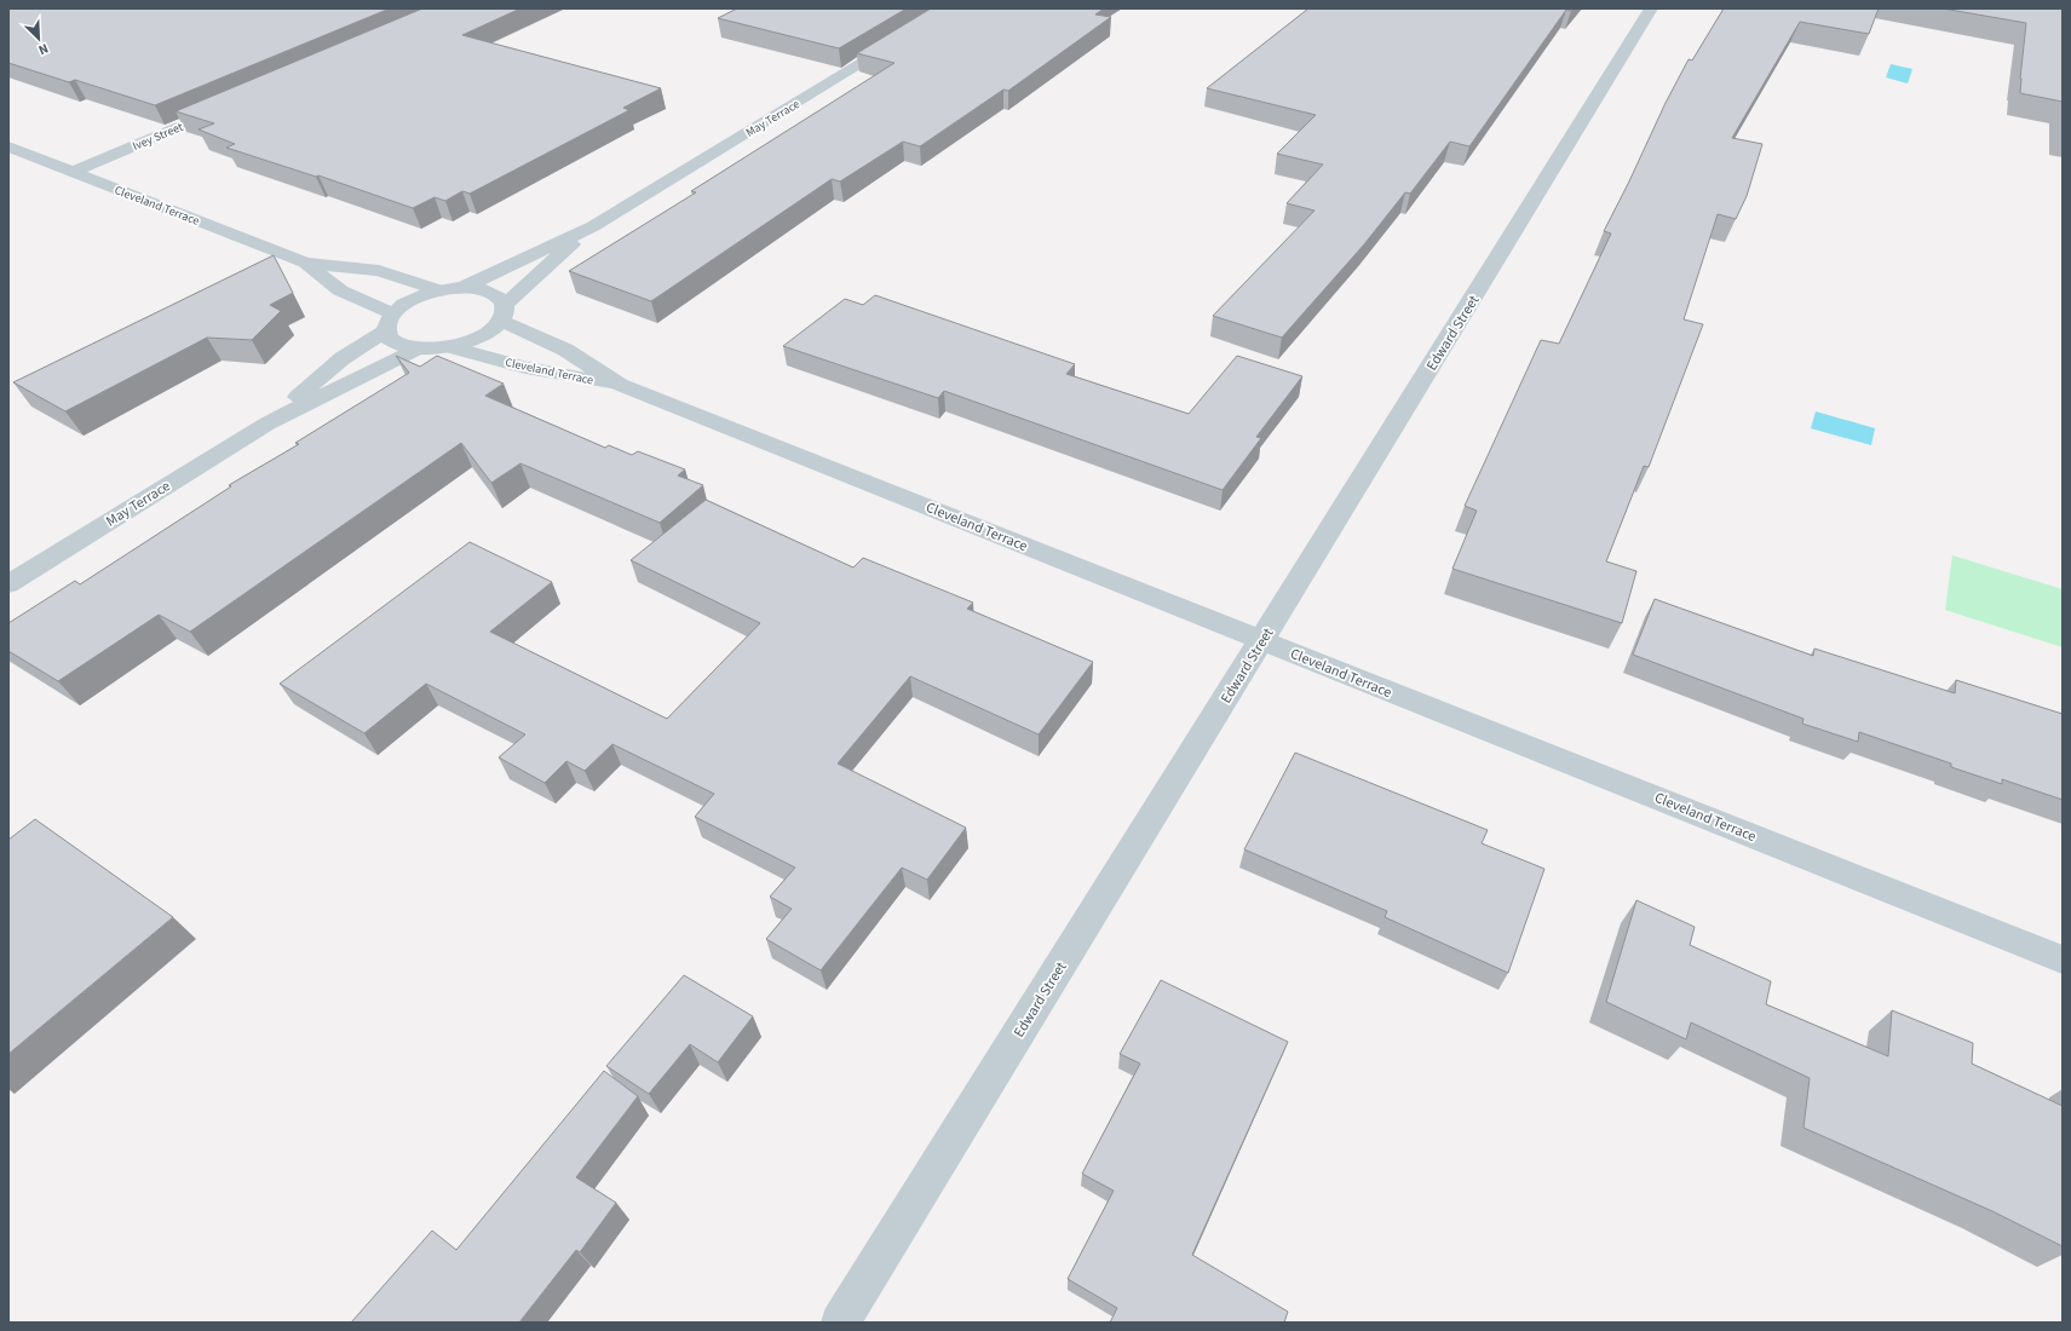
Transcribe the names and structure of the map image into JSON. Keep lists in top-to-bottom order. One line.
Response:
{"streets":{"street":["May Terrace","Ivey Street","Cleveland Terrace","Edward Street"]},"crossings":[["May Terrace","Cleveland Terrace"],["Ivey Street","Cleveland Terrace"],["Cleveland Terrace","Edward Street"]],"north":"bottom right"}
